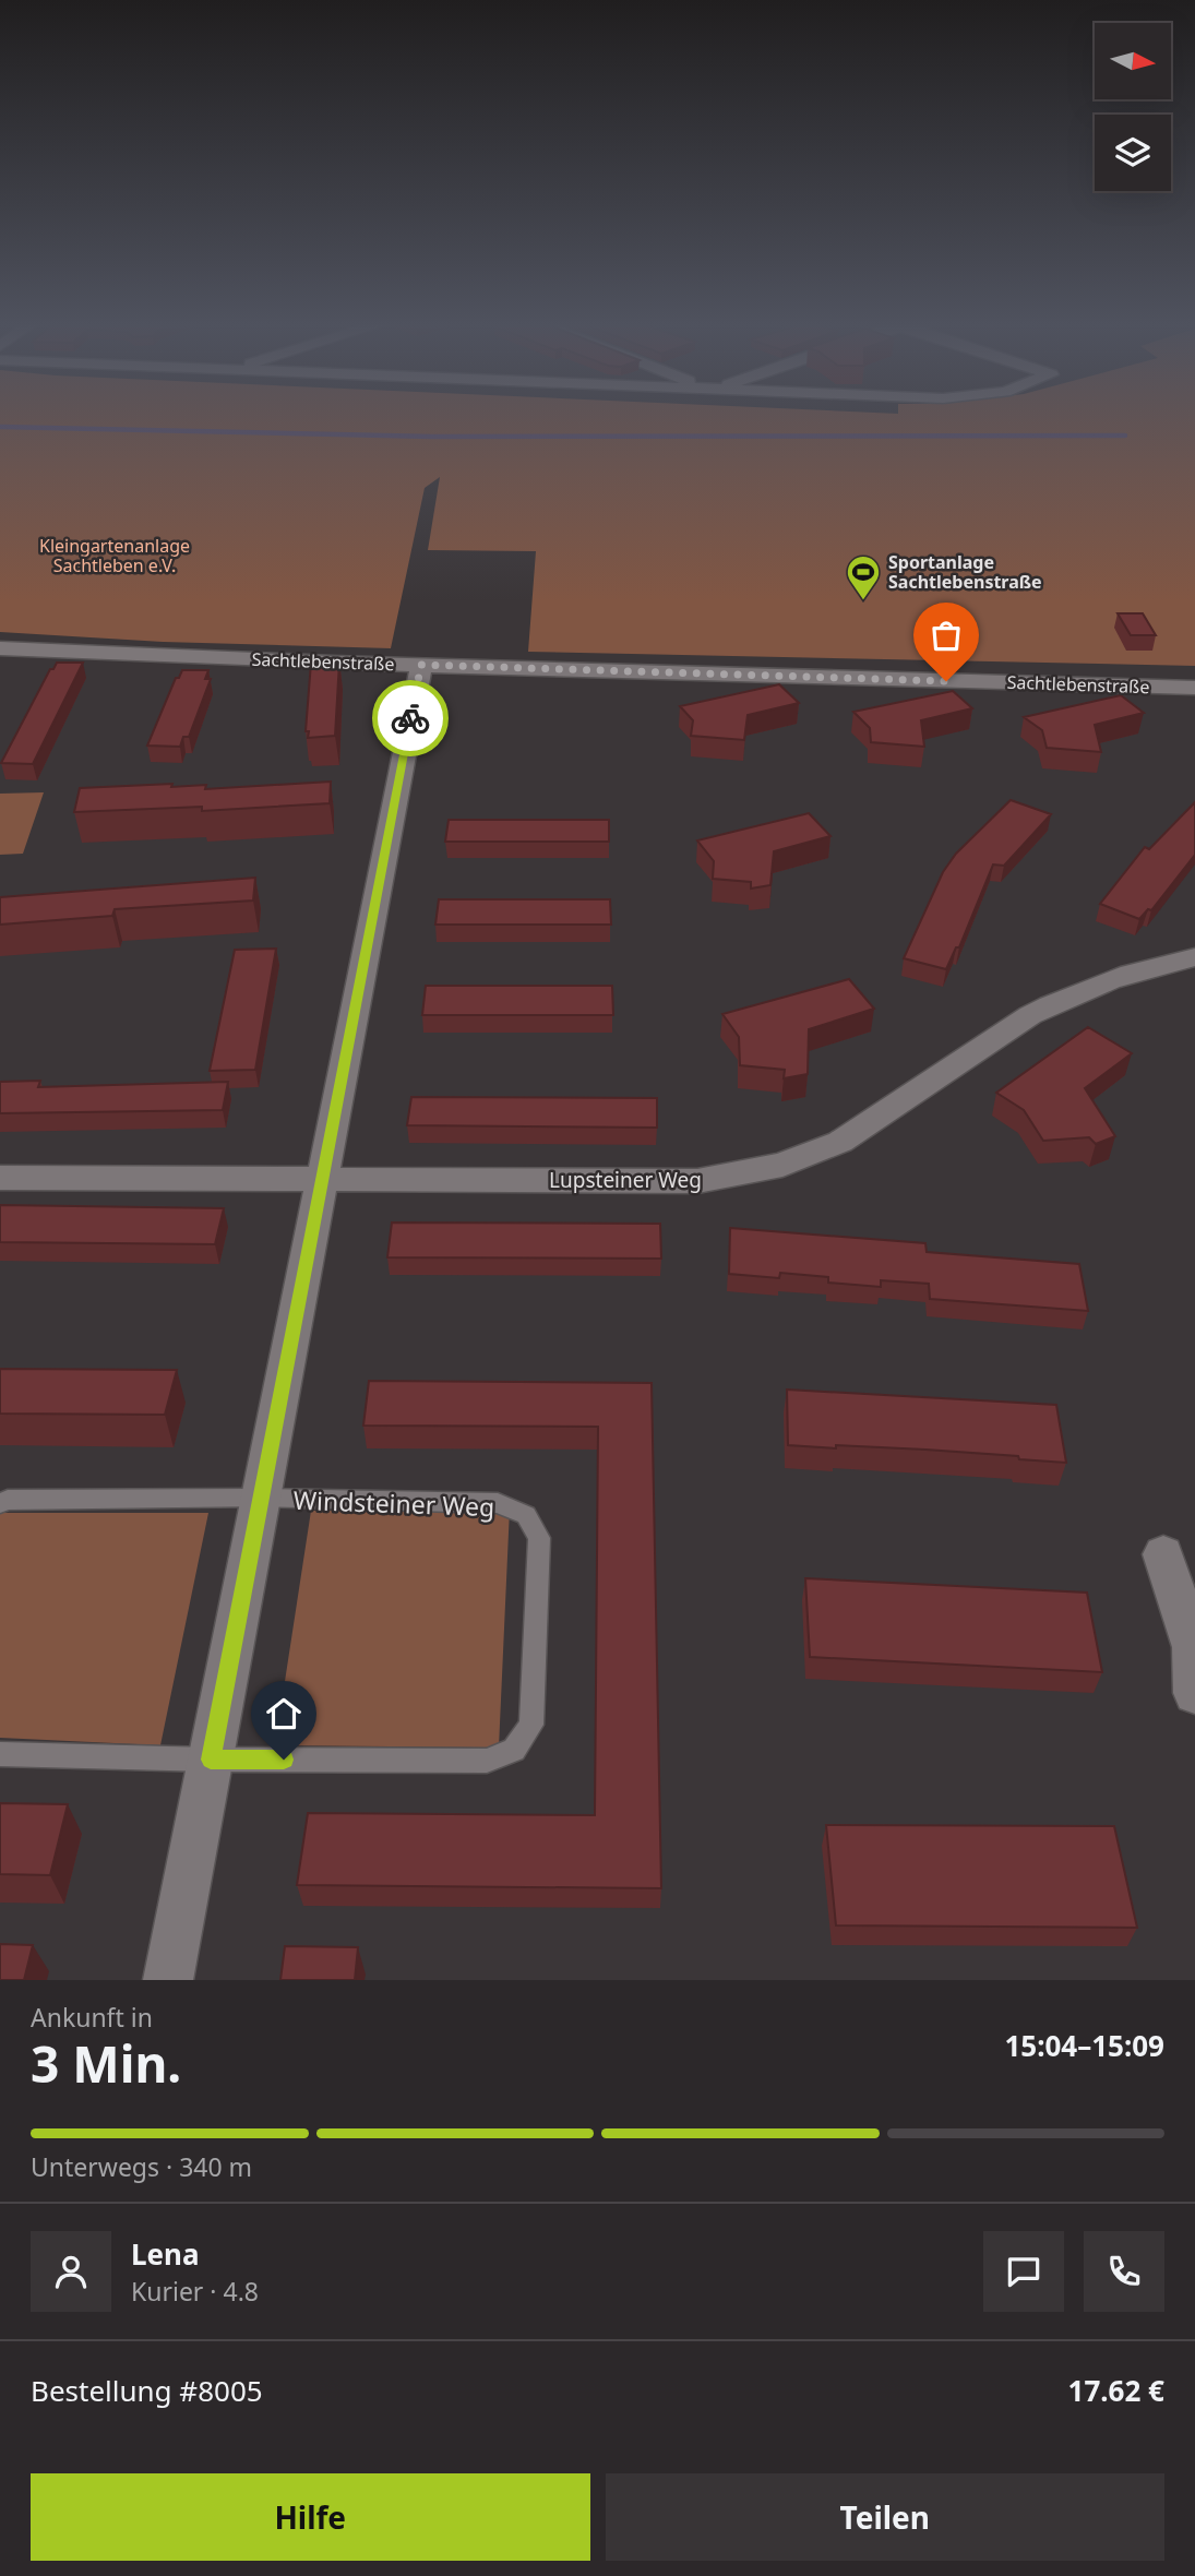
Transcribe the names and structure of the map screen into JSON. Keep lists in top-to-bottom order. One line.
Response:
{"streets":{"street":["Sachtlebenstraße","Lupsteiner Weg","Windsteiner Weg"]},"crossings":[["Sachtlebenstraße","Windsteiner Weg"],["Lupsteiner Weg","Windsteiner Weg"]],"parks":["Kleingartenanlage Sachtleben e.V."],"places":{"sports":["Sportanlage Sachtlebenstraße"]},"north":"right","page":{"heading":["3 Min.","Ankunft in","15:04–15:09"],"panel":["Lena","Kurier · 4.8","Bestellung #8005","17.62 €"],"bar":"Unterwegs · 340 m","buttons":["Hilfe","Teilen"]}}
